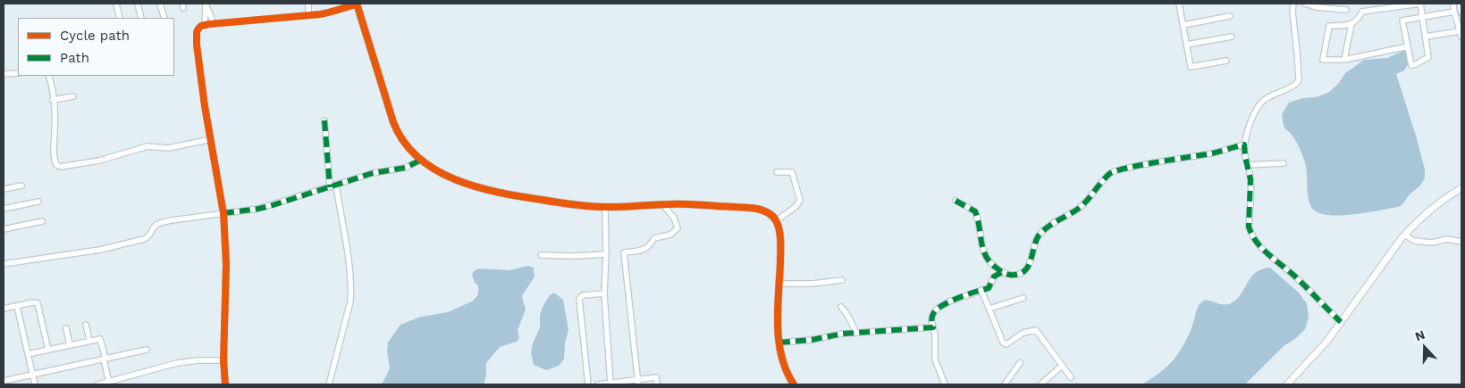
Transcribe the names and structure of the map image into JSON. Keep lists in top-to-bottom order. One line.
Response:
{"legend":["Cycle path","Path"],"north":"top"}
